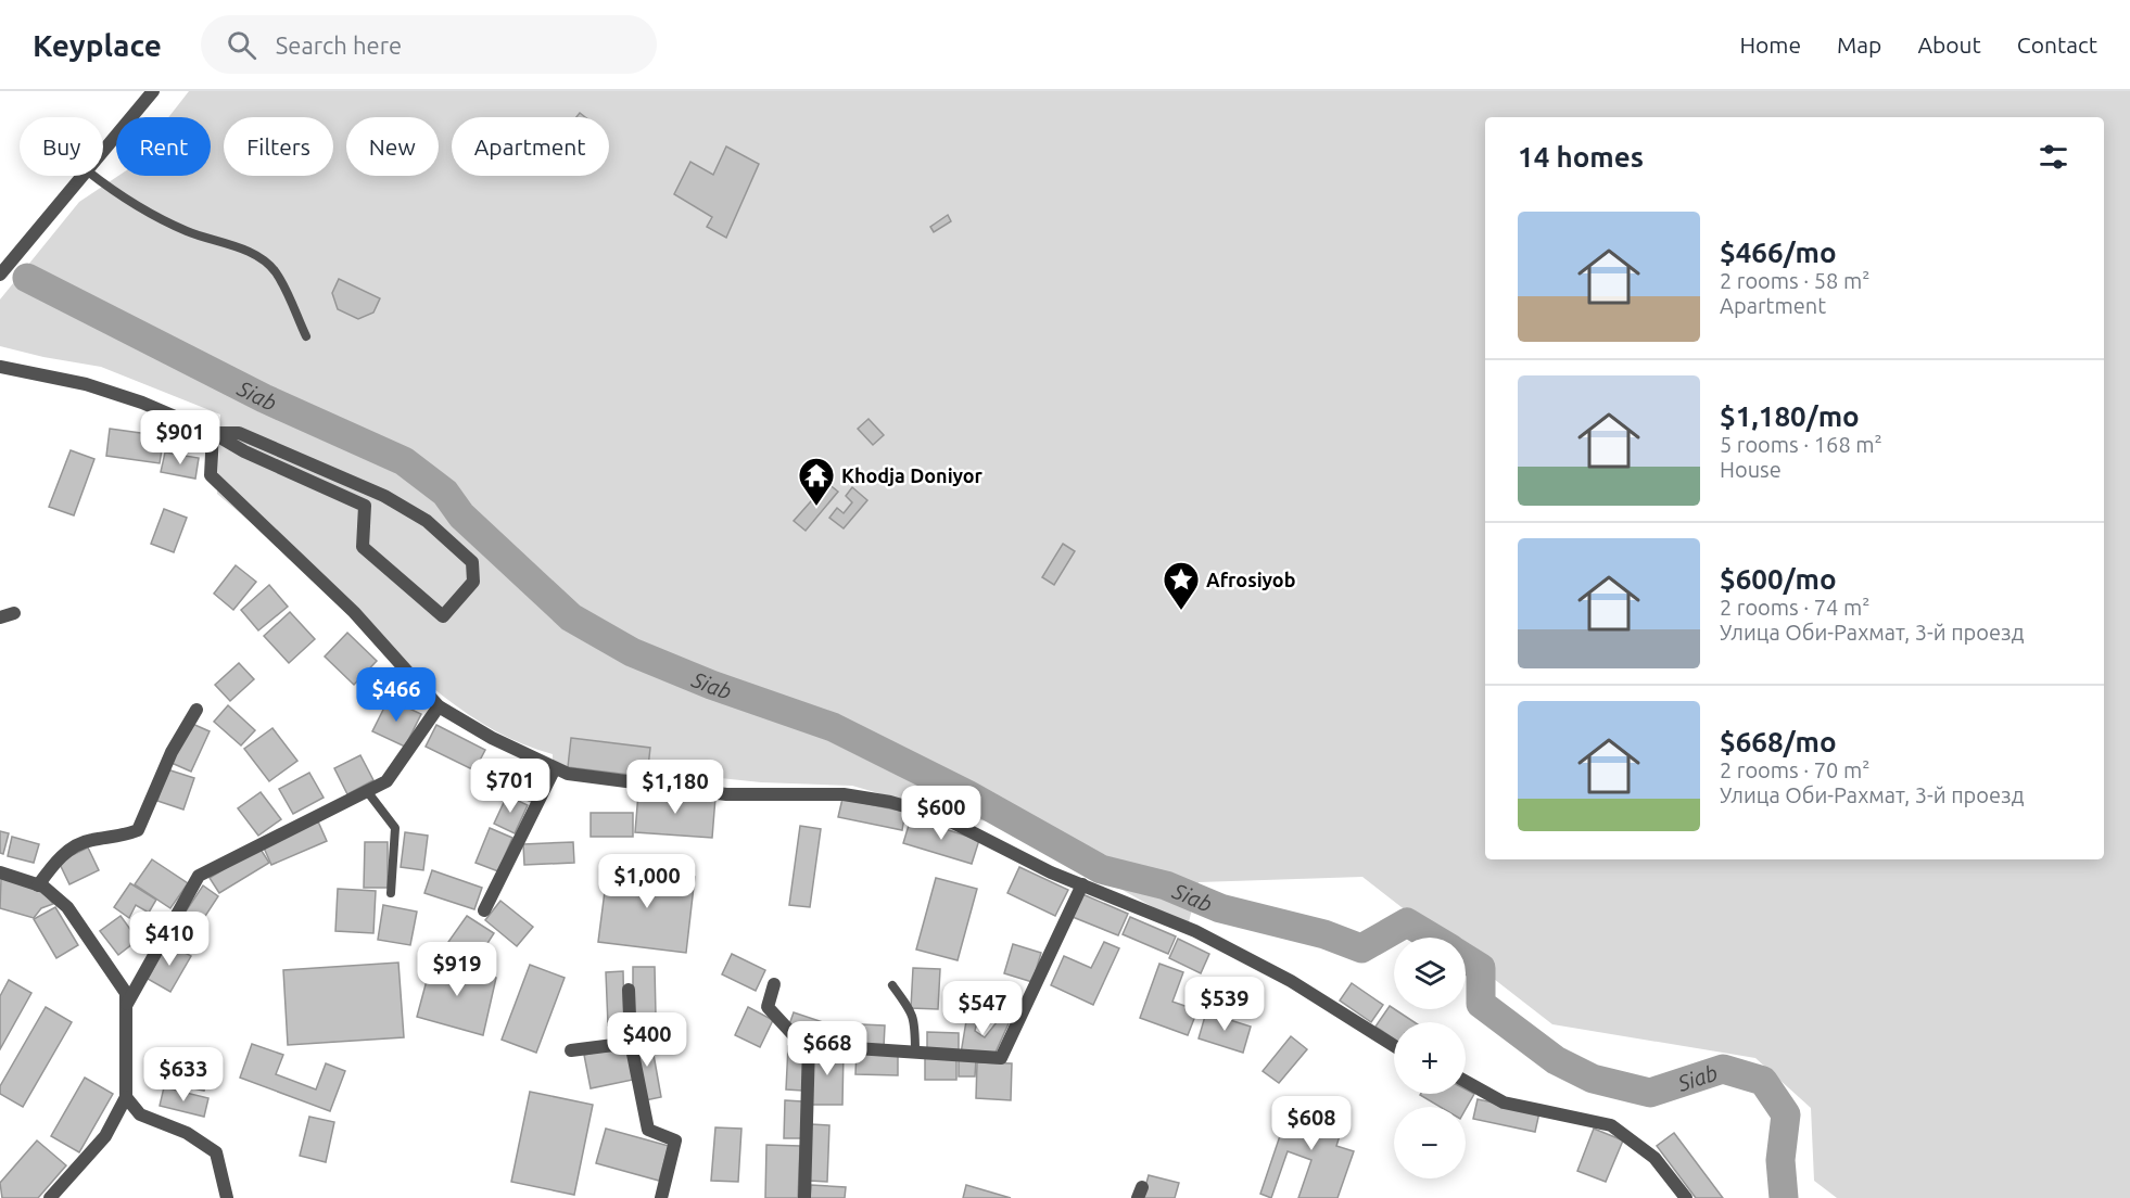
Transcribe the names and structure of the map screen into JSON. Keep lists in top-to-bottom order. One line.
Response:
{"water":["Siab"],"places":{"temple":["Khodja Doniyor"],"place":["Afrosiyob"]},"page":{"header":"Keyplace","search":"Search here","nav":["Home","Map","About","Contact"],"chip":["Buy","Rent","Filters","New","Apartment"],"heading":"14 homes","list":[{"name":"$466/mo","note":"2 rooms · 58 m² · Apartment"},{"name":"$1,180/mo","note":"5 rooms · 168 m² · House"},{"name":"$600/mo","note":"2 rooms · 74 m² · Улица Оби-Рахмат, 3-й проезд"},{"name":"$668/mo","note":"2 rooms · 70 m² · Улица Оби-Рахмат, 3-й проезд"}],"price":["$901","$466","$701","$1,180","$600","$1,000","$410","$919","$539","$547","$400","$668","$633","$608"],"map_buttons":["+","−"]}}
